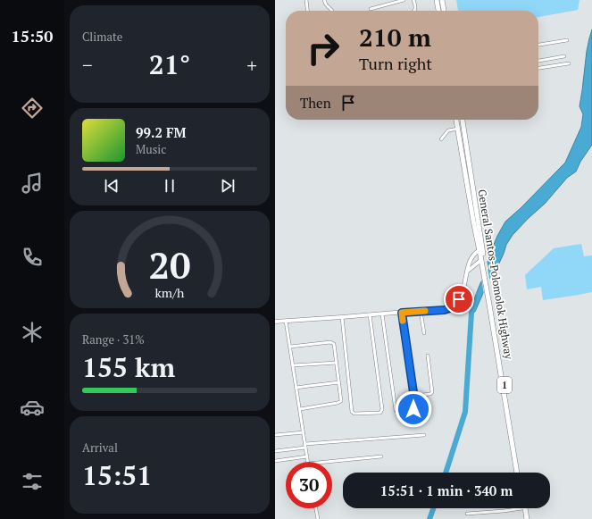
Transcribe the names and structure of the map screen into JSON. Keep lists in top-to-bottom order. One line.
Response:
{"streets":{"highway":["General Santos-Polomolok Highway","1"]},"crossings":[["General Santos-Polomolok Highway","1"]],"page":{"tabs":"15:50","tile":["Climate",["Range · 31%","155 km"],["Arrival","15:51"]],"turn":["210 m","Turn right"],"heat":["−","21°","+"],"then":"Then","song":["99.2 FM","Music"],"limit":"30","trip":"15:51 · 1 min · 340 m","gauge":["20","km/h"]}}
